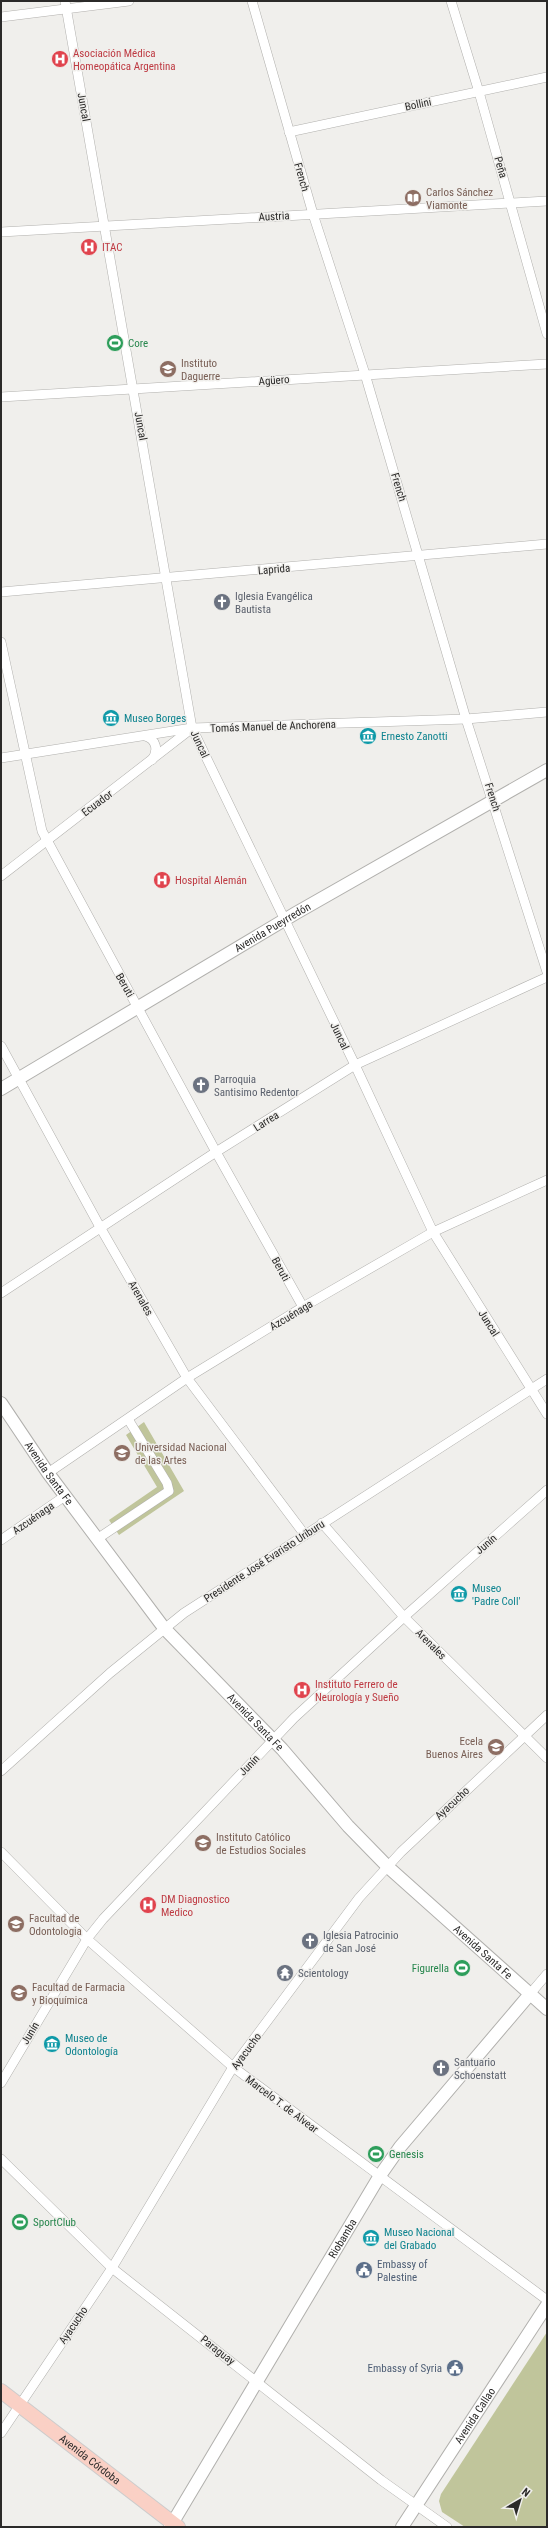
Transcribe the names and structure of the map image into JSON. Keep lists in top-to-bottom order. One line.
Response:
{"streets":{"main road":["Avenida Pueyrredón","Avenida Santa Fe","Riobamba","Avenida Callao","Avenida Córdoba"],"street":["Bollini","Juncal","Peña","French","Austria","Agüero","Laprida","Tomás Manuel de Anchorena","Ecuador","Beruti","Larrea","Arenales","Azcuénaga","Junín","Presidente José Evaristo Uriburu","Ayacucho","Marcelo T. de Alvear","Paraguay"]},"crossings":[["Bollini","Peña"],["Bollini","French"],["Juncal","Austria"],["Juncal","Agüero"],["Juncal","Laprida"],["Juncal","Tomás Manuel de Anchorena"],["Juncal","Ecuador"],["Juncal","Avenida Pueyrredón"],["Juncal","Larrea"],["Juncal","Azcuénaga"],["Juncal","Presidente José Evaristo Uriburu"],["Peña","Austria"],["French","Austria"],["French","Agüero"],["French","Laprida"],["French","Tomás Manuel de Anchorena"],["French","Avenida Pueyrredón"],["Tomás Manuel de Anchorena","Ecuador"],["Tomás Manuel de Anchorena","Beruti"],["Ecuador","Beruti"],["Avenida Pueyrredón","Beruti"],["Avenida Pueyrredón","Arenales"],["Beruti","Larrea"],["Beruti","Azcuénaga"],["Larrea","Arenales"],["Arenales","Azcuénaga"],["Arenales","Junín"],["Arenales","Presidente José Evaristo Uriburu"],["Arenales","Ayacucho"],["Azcuénaga","Avenida Santa Fe"],["Avenida Santa Fe","Junín"],["Avenida Santa Fe","Presidente José Evaristo Uriburu"],["Avenida Santa Fe","Ayacucho"],["Avenida Santa Fe","Riobamba"],["Junín","Marcelo T. de Alvear"],["Ayacucho","Marcelo T. de Alvear"],["Ayacucho","Paraguay"],["Ayacucho","Avenida Córdoba"],["Marcelo T. de Alvear","Riobamba"],["Riobamba","Paraguay"],["Riobamba","Avenida Córdoba"],["Paraguay","Avenida Callao"]],"places":{"hospital":["Asociación Médica Homeopática Argentina","ITAC","Hospital Alemán","Instituto Ferrero de Neurología y Sueño","DM Diagnostico Medico"],"library":["Carlos Sánchez Viamonte"],"sports":["Core","Figurella","Genesis","SportClub"],"school or university":["Instituto Daguerre","Universidad Nacional de las Artes","Ecela Buenos Aires","Instituto Católico de Estudios Sociales","Facultad de Odontologia","Facultad de Farmacia y Bioquímica"],"church":["Iglesia Evangélica Bautista","Parroquia Santisimo Redentor","Iglesia Patrocinio de San José","Santuario Schoenstatt"],"museum":["Museo Borges","Ernesto Zanotti","Museo 'Padre Coll'","Museo de Odontología","Museo Nacional del Grabado"],"temple":["Scientology"],"public building":["Embassy of Palestine","Embassy of Syria"]},"north":"top right"}
